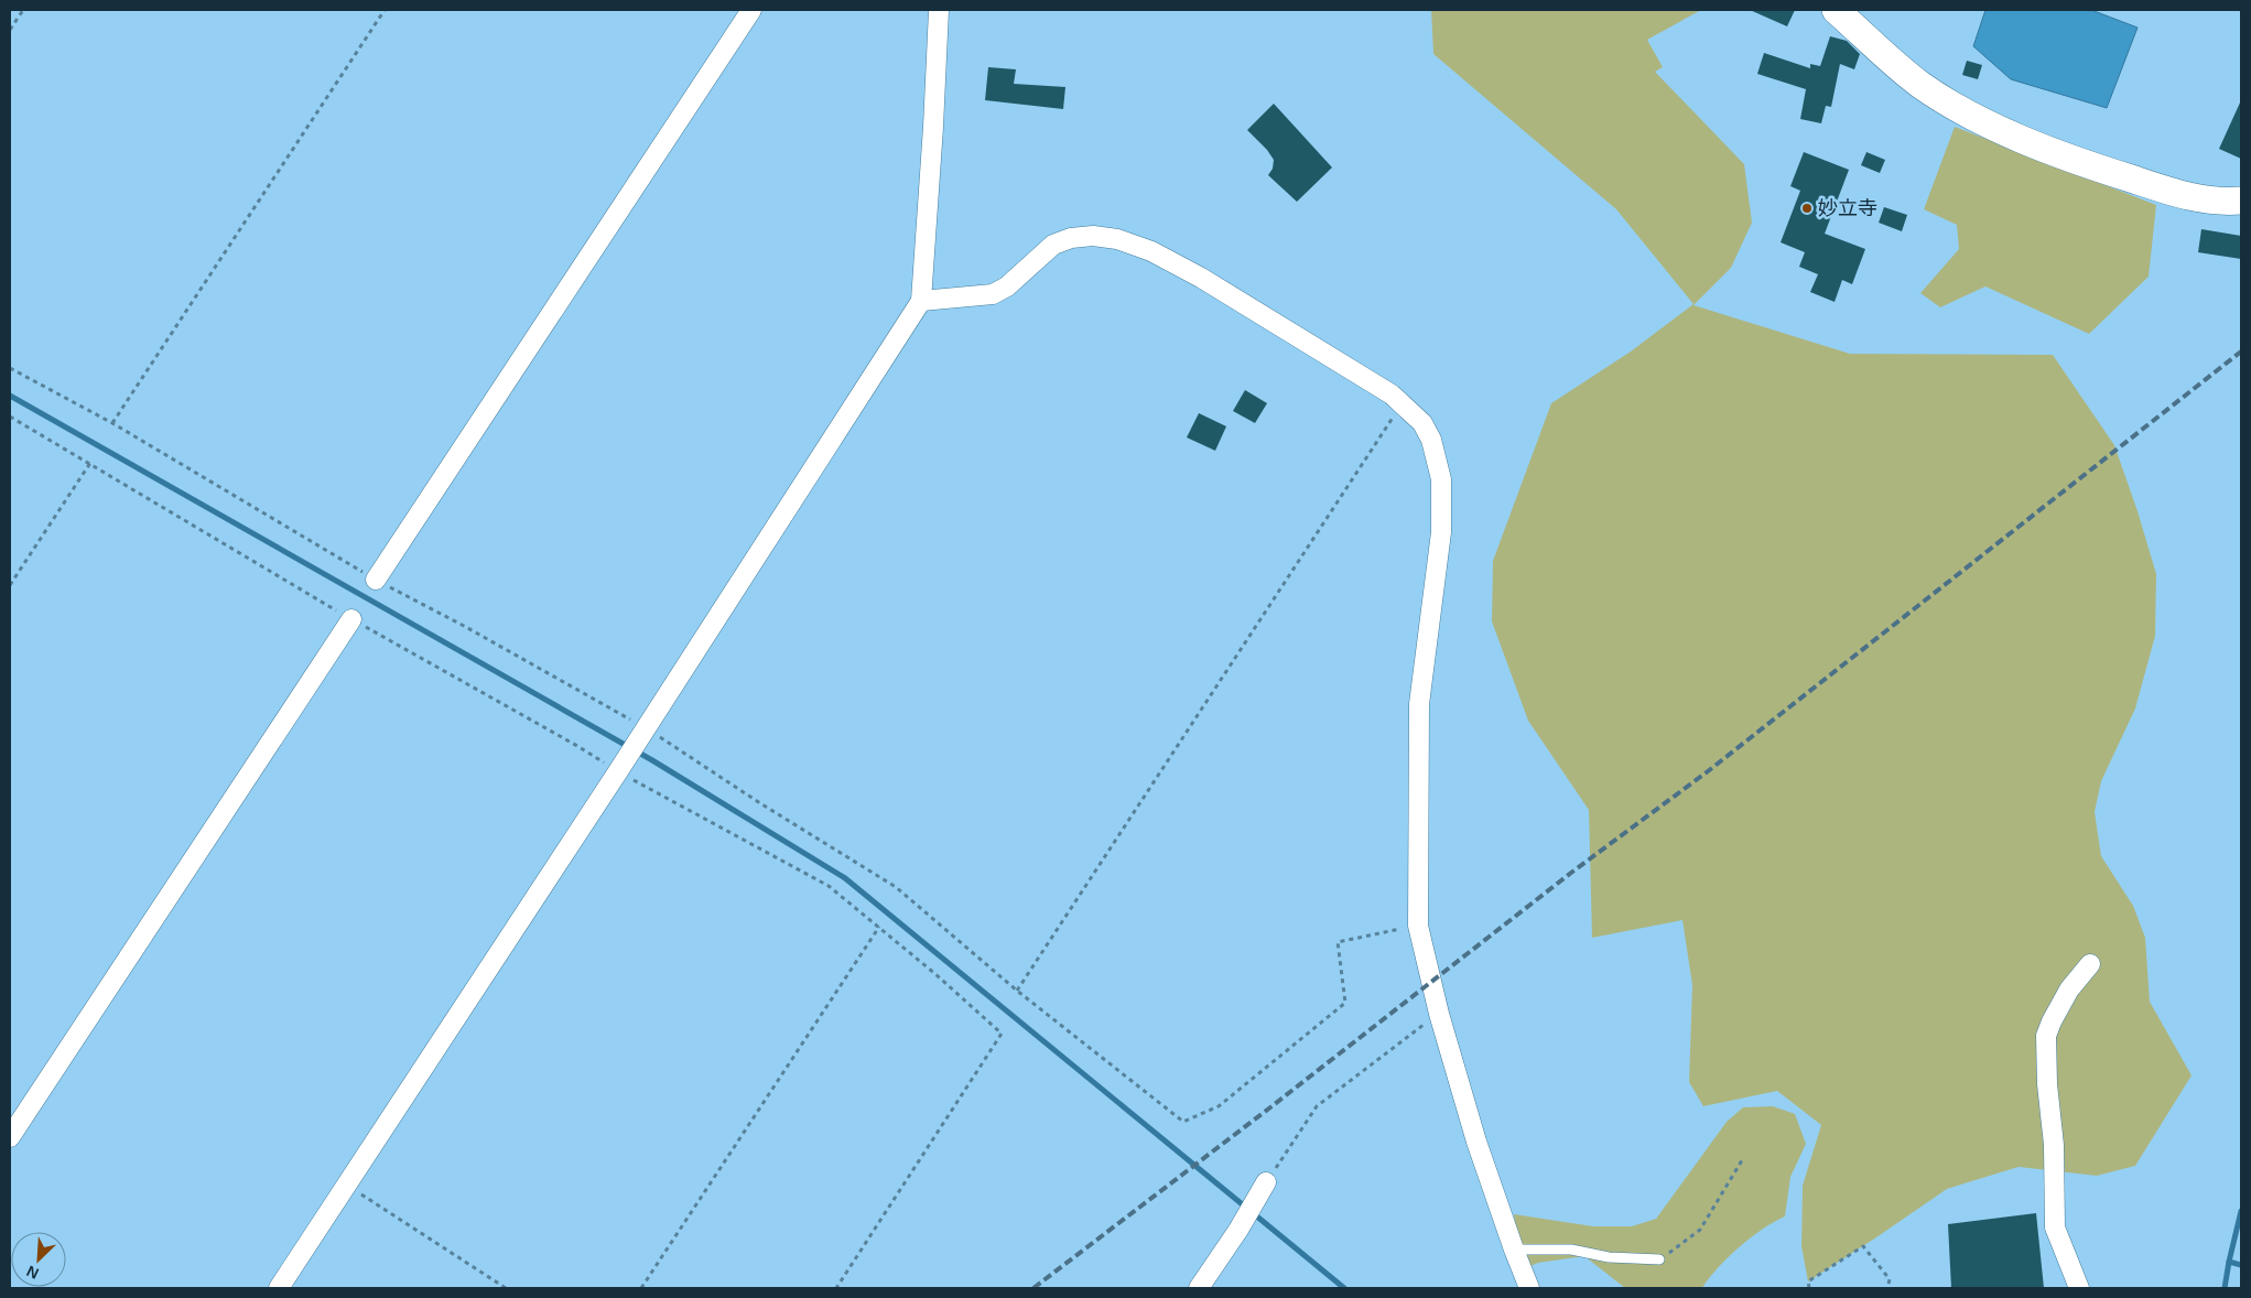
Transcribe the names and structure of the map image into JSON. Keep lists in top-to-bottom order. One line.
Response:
{"places":["妙立寺"],"north":"bottom left"}
